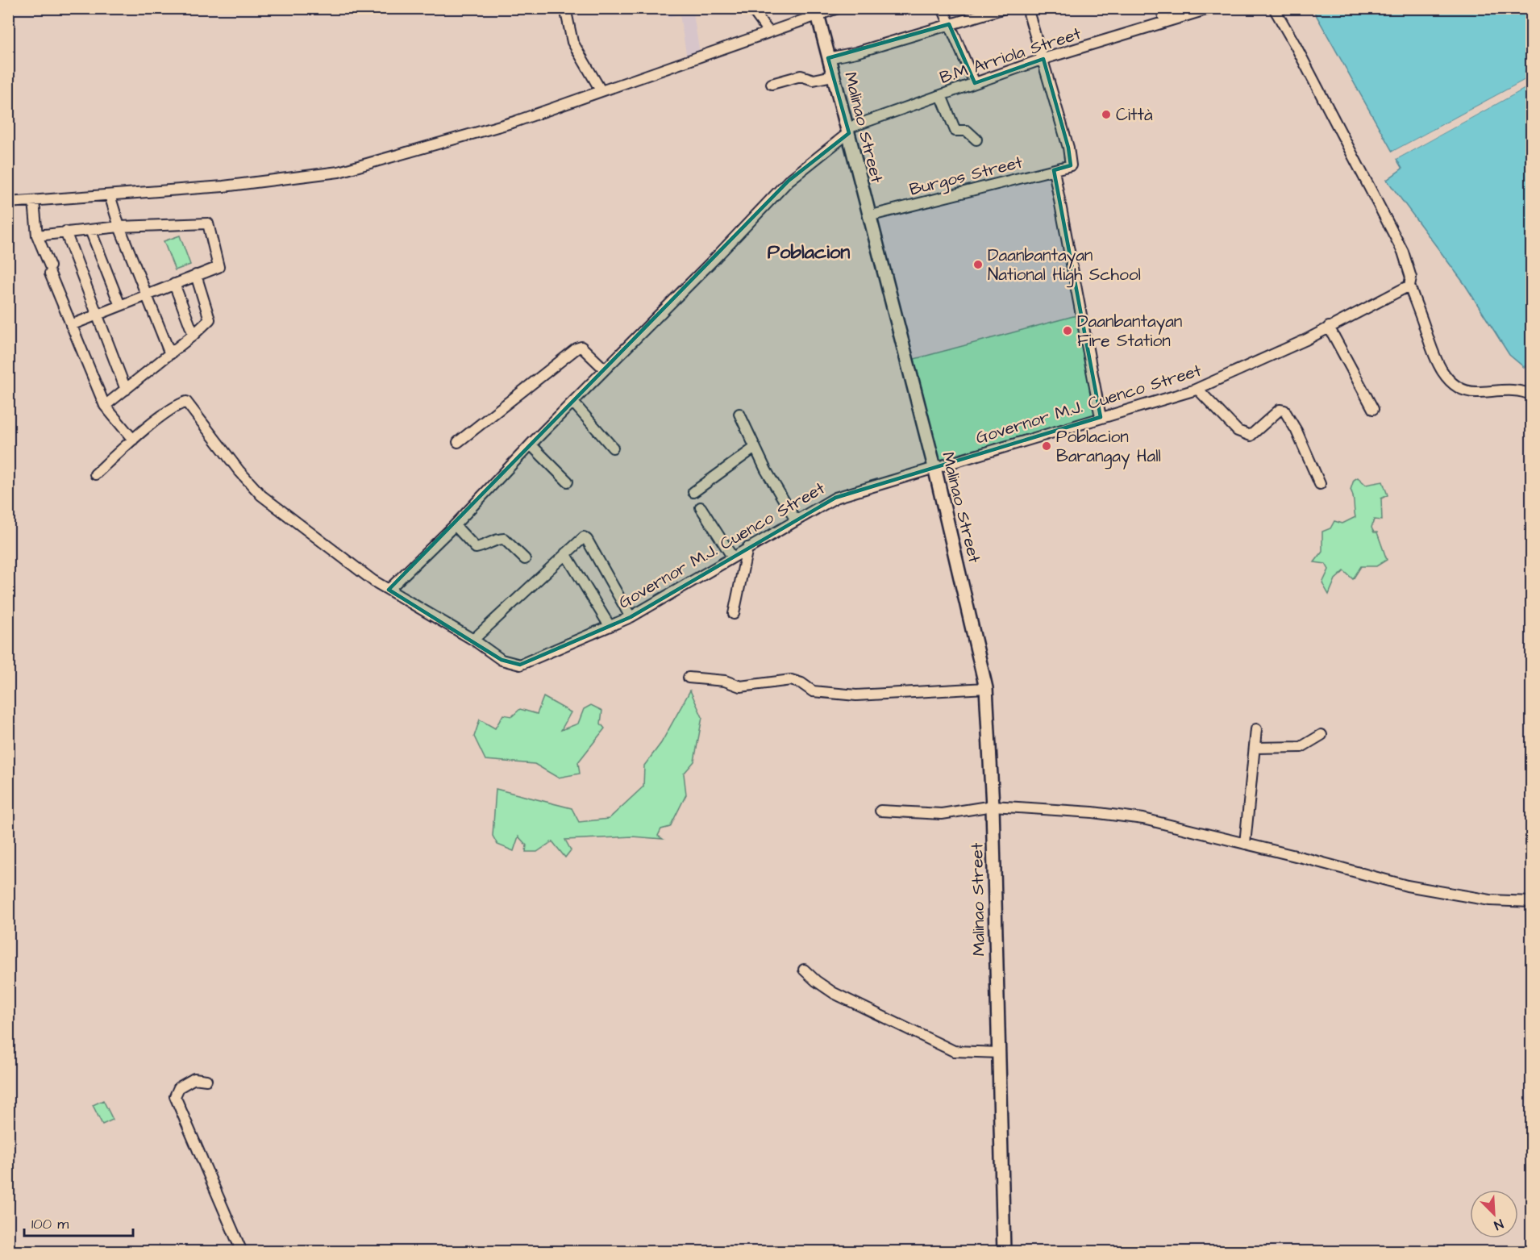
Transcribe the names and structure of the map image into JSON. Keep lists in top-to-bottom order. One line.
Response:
{"streets":{"main road":["Malinao Street"],"street":["B.M Arriola Street","Burgos Street","Governor M.J. Cuenco Street"]},"crossings":[["B.M Arriola Street","Malinao Street"],["B.M Arriola Street","Burgos Street"],["Malinao Street","Burgos Street"],["Malinao Street","Governor M.J. Cuenco Street"]],"districts":["Poblacion"],"places":["Città","Daanbantayan National High School","Daanbantayan Fire Station","Poblacion Barangay Hall"],"scale_bar":"100 m","north":"bottom right"}
